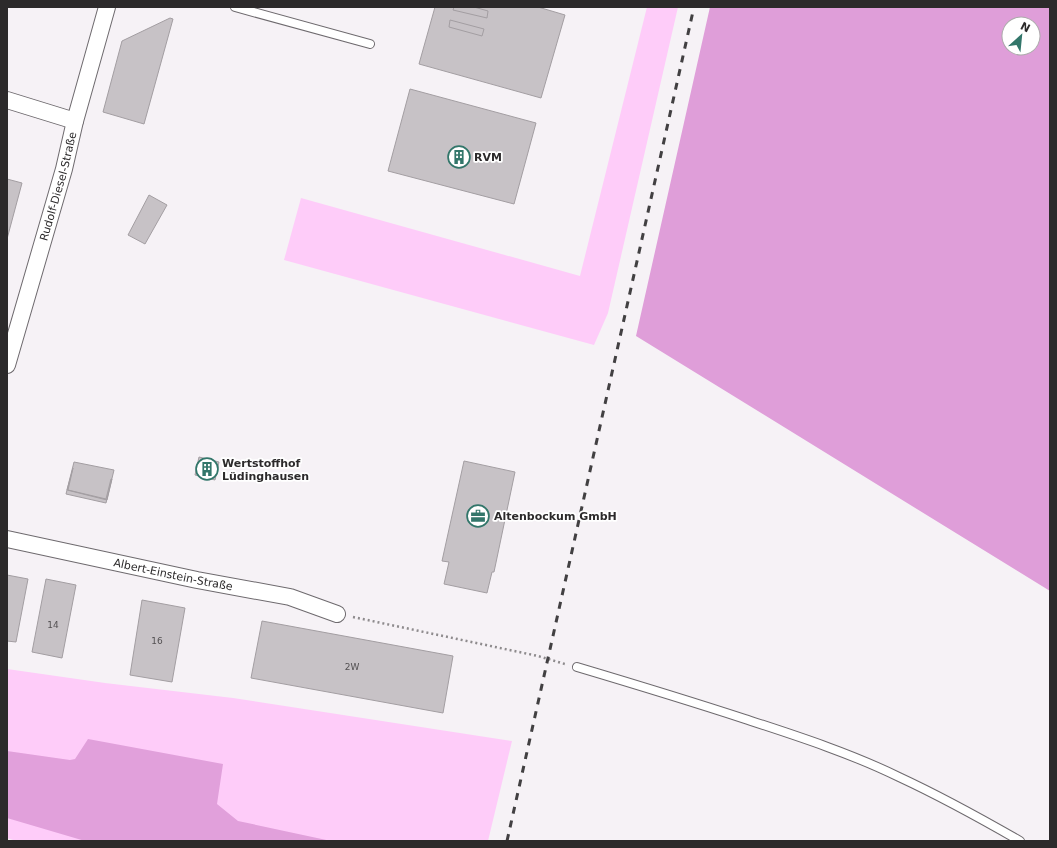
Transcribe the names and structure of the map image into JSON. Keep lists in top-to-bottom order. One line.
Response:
{"streets":{"street":["Rudolf-Diesel-Straße","Albert-Einstein-Straße"]},"places":{"building":["RVM","Wertstoffhof Lüdinghausen"],"office":["Altenbockum GmbH"]},"house_numbers":["14","16","2W"],"north":"top right"}
